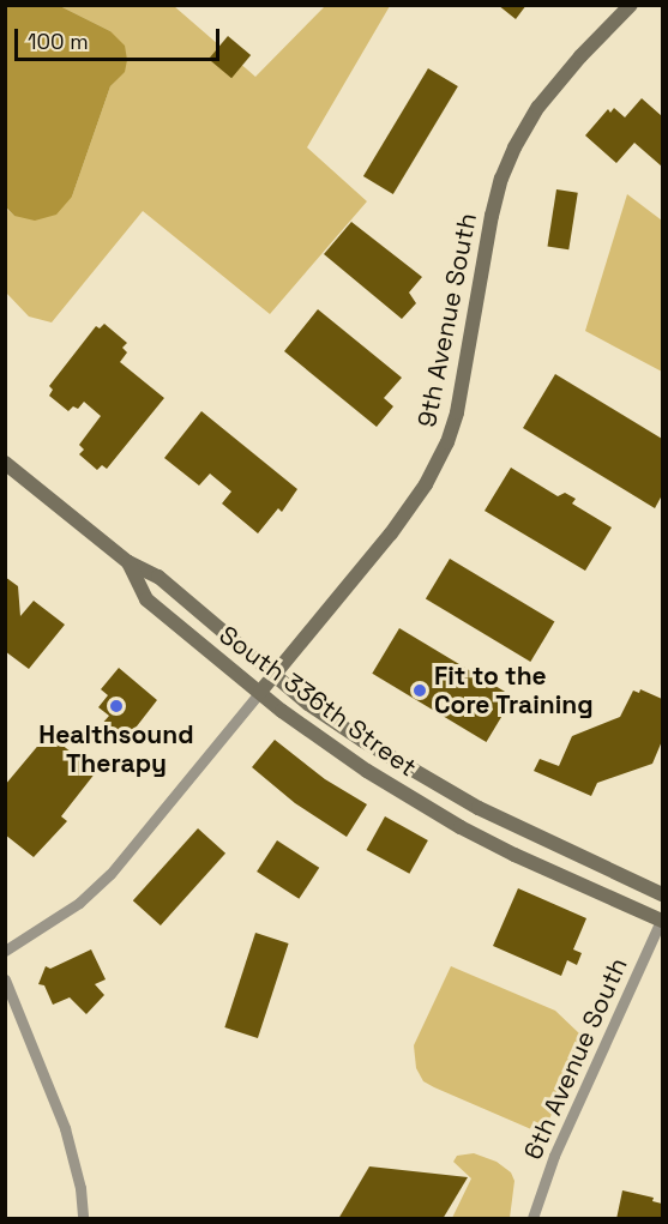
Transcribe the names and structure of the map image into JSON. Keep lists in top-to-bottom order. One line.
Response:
{"streets":{"main road":["9th Avenue South","South 336th Street"],"street":["6th Avenue South"]},"crossings":[["9th Avenue South","South 336th Street"],["South 336th Street","6th Avenue South"]],"places":["Fit to the Core Training","Healthsound Therapy"],"scale_bar":"100 m"}
